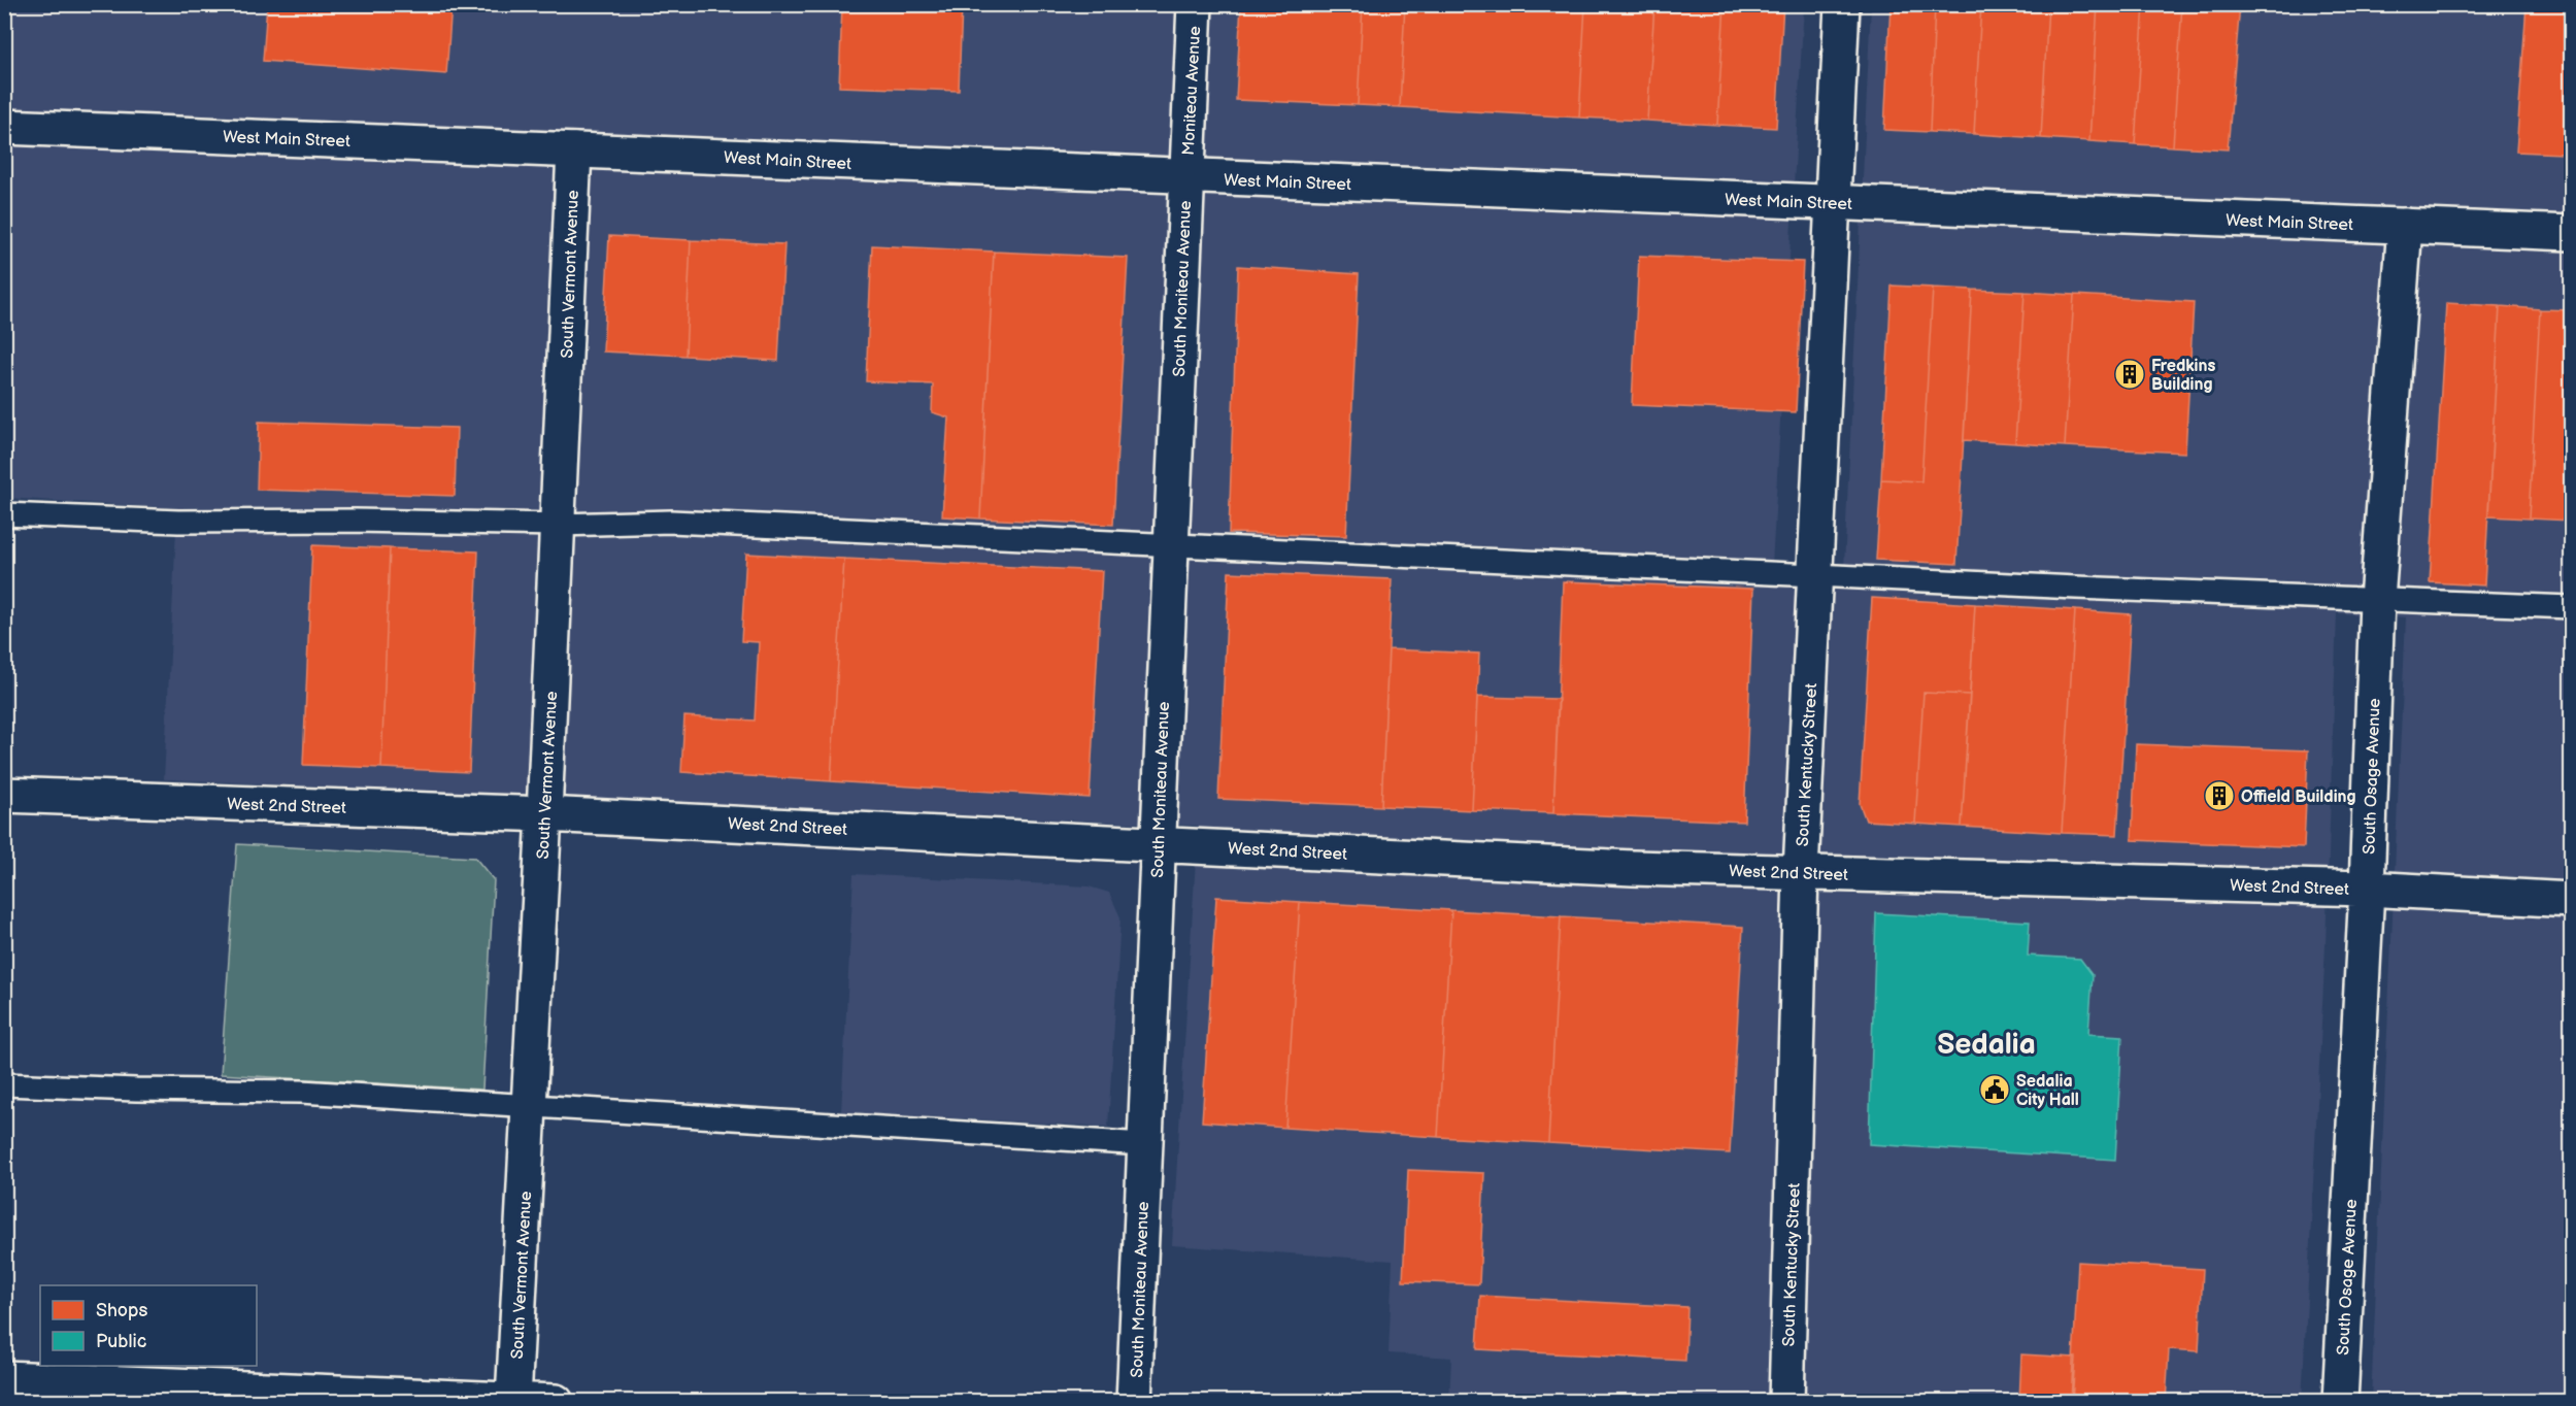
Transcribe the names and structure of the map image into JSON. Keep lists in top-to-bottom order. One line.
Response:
{"streets":{"street":["Moniteau Avenue","West Main Street","South Vermont Avenue","South Moniteau Avenue","South Kentucky Street","South Osage Avenue","West 2nd Street"]},"crossings":[["Moniteau Avenue","West Main Street"],["Moniteau Avenue","South Moniteau Avenue"],["West Main Street","South Vermont Avenue"],["West Main Street","South Moniteau Avenue"],["West Main Street","South Kentucky Street"],["West Main Street","South Osage Avenue"],["South Vermont Avenue","West 2nd Street"],["South Moniteau Avenue","West 2nd Street"],["South Kentucky Street","West 2nd Street"],["South Osage Avenue","West 2nd Street"]],"districts":["Sedalia"],"places":{"building":["Fredkins Building","Offield Building"],"public building":["Sedalia City Hall"]},"legend":["Shops","Public"]}
